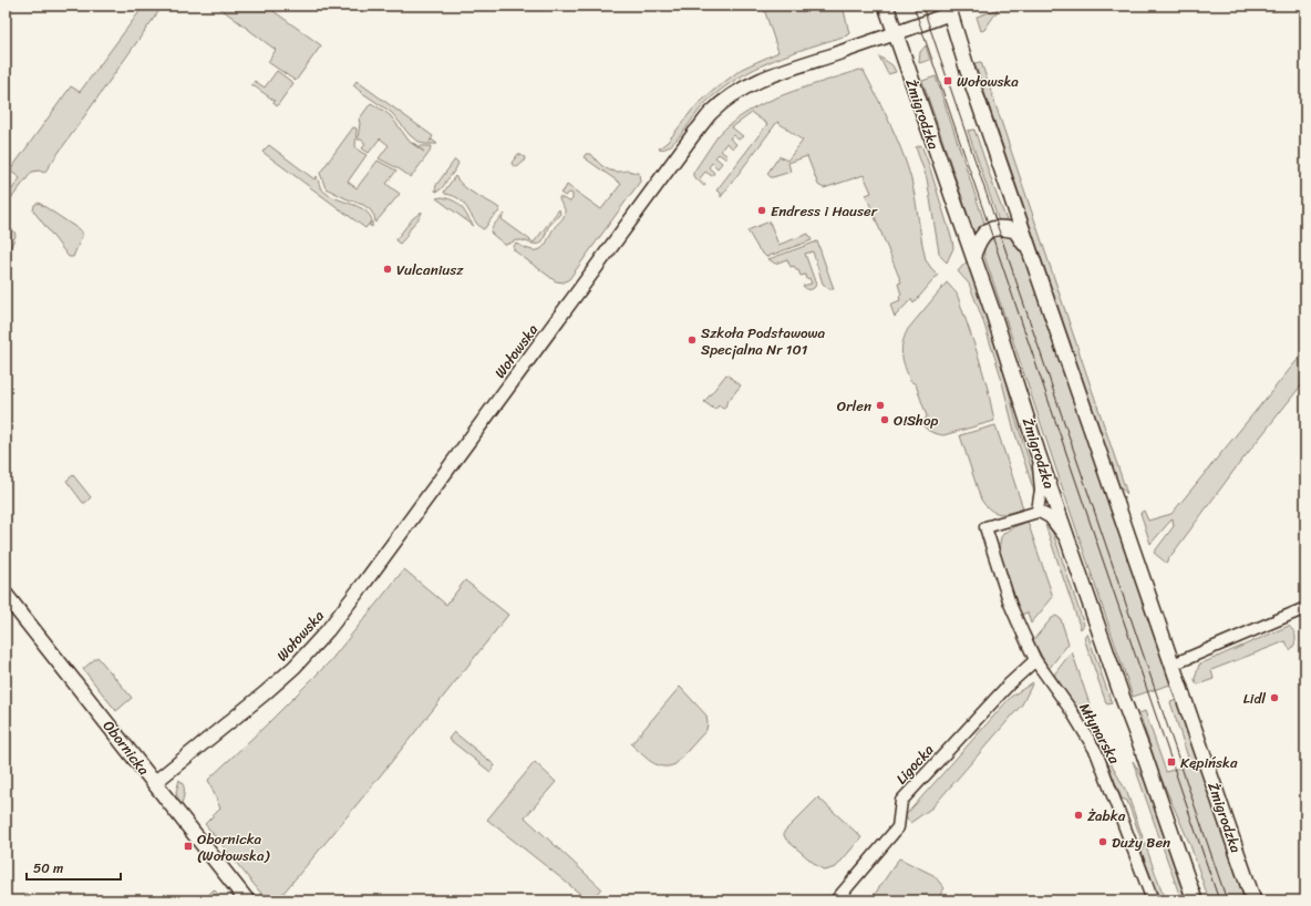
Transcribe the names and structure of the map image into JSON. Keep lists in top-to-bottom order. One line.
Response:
{"streets":{"main road":["Żmigrodzka","Obornicka"],"street":["Wołowska","Młynarska","Ligocka"]},"crossings":[["Żmigrodzka","Wołowska"],["Wołowska","Obornicka"],["Młynarska","Ligocka"]],"places":{"transit":["Wołowska","Kępińska","Obornicka (Wołowska)"],"other":["Endress i Hauser","Vulcaniusz","Szkoła Podstawowa Specjalna Nr 101","Orlen","O!Shop","Lidl","Żabka","Duży Ben"]},"scale_bar":"50 m"}
